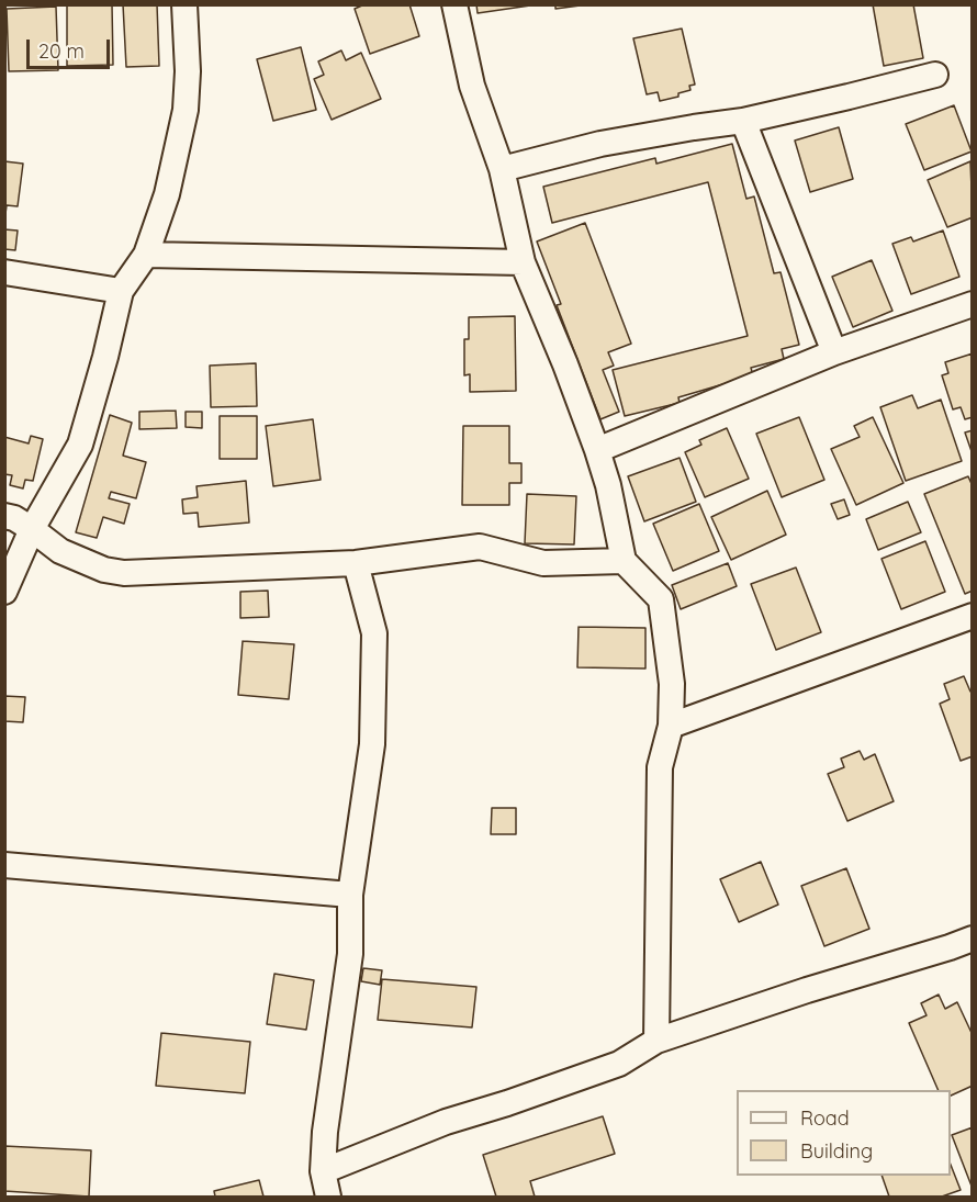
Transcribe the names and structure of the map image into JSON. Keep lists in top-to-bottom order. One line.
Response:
{"legend":["Road","Building"],"scale_bar":"20 m"}
